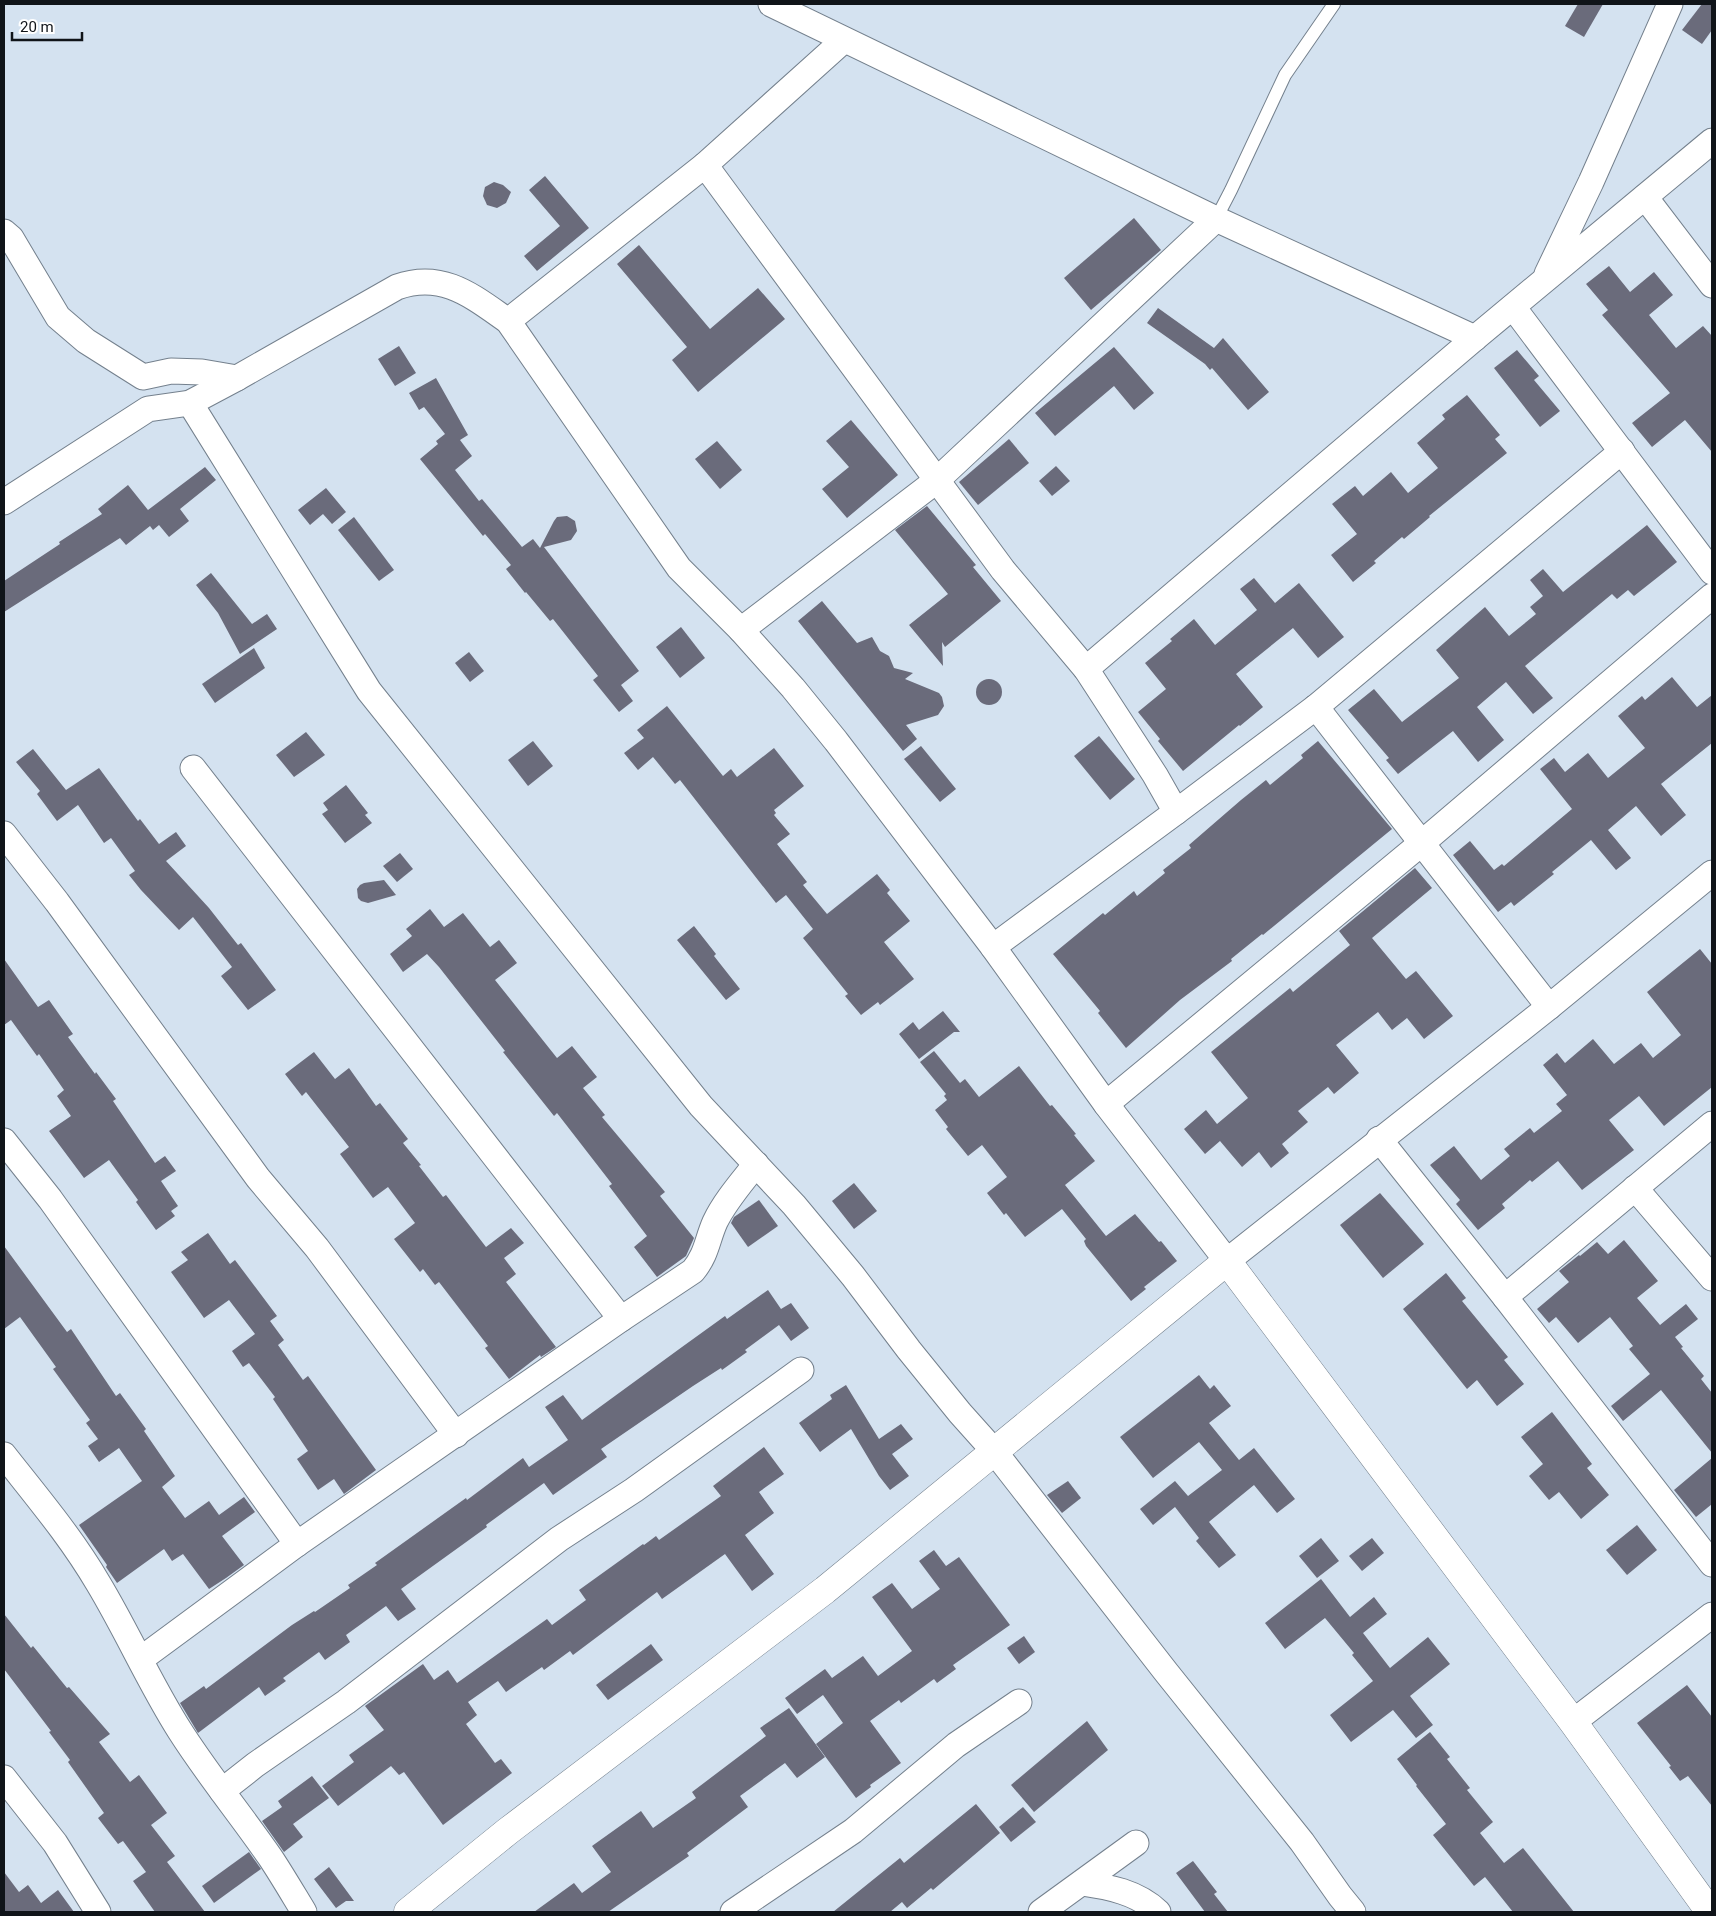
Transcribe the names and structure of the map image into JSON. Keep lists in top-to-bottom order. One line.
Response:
{"scale_bar":"20 m"}
